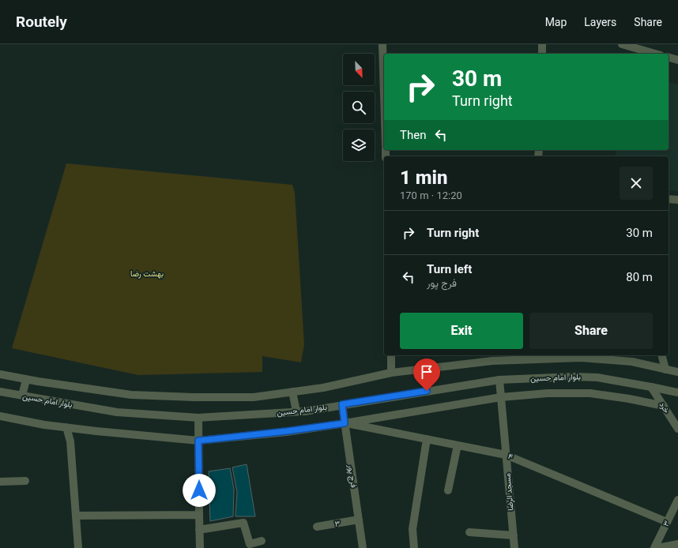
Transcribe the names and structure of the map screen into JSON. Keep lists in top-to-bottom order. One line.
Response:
{"streets":{"street":["بلوار امام حسین","خرد","۴","فرج پور","مسجد الرضا","۳"]},"crossings":[["بلوار امام حسین","خرد"],["بلوار امام حسین","فرج پور"],["بلوار امام حسین","مسجد الرضا"],["۴","فرج پور"],["۴","مسجد الرضا"],["۴","۳"],["فرج پور","۳"]],"parks":["بهشت رضا"],"north":"bottom right","page":{"header":"Routely","nav":["Map","Layers","Share"],"turn":["30 m","Turn right"],"then":"Then","heading":["1 min","170 m · 12:20"],"list":[{"name":"Turn right","value":"30 m"},{"name":"Turn left","note":"فرج پور","value":"80 m"}],"buttons":["Exit","Share"]}}
